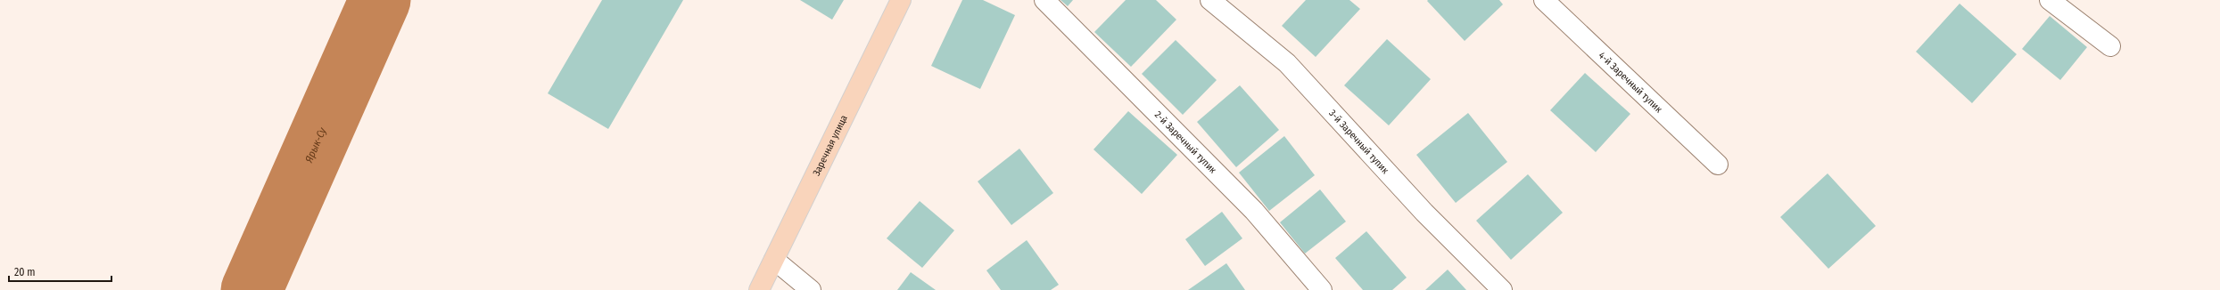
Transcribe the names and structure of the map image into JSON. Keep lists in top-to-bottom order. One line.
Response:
{"streets":{"main road":["Заречная улица"],"street":["4-й Заречный тупик","3-й Заречный тупик","2-й Заречный тупик"]},"water":["Ярык-Су"],"scale_bar":"20 m"}
